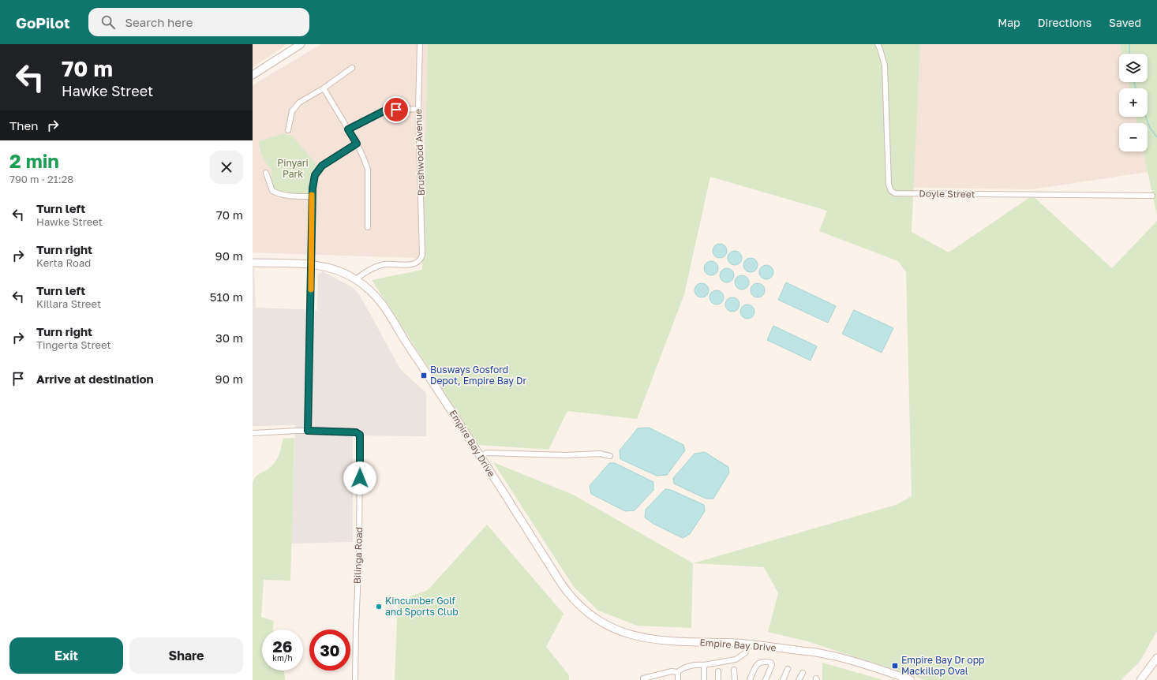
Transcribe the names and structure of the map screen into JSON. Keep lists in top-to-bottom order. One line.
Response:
{"streets":{"main road":["Empire Bay Drive"],"street":["Brushwood Avenue","Doyle Street","Bilinga Road"]},"crossings":[["Brushwood Avenue","Empire Bay Drive"]],"parks":["Pinyari Park"],"places":{"transit":["Busways Gosford Depot, Empire Bay Dr","Empire Bay Dr opp Mackillop Oval"],"other":["Kincumber Golf and Sports Club"]},"page":{"header":"GoPilot","search":"Search here","nav":["Map","Directions","Saved"],"turn":["70 m","Hawke Street"],"map_buttons":["+","−"],"then":"Then","heading":["2 min","790 m · 21:28"],"list":[{"name":"Turn left","note":"Hawke Street","value":"70 m"},{"name":"Turn right","note":"Kerta Road","value":"90 m"},{"name":"Turn left","note":"Killara Street","value":"510 m"},{"name":"Turn right","note":"Tingerta Street","value":"30 m"},{"name":"Arrive at destination","value":"90 m"}],"speed":"26 km/h","limit":"30","buttons":["Exit","Share"]}}
